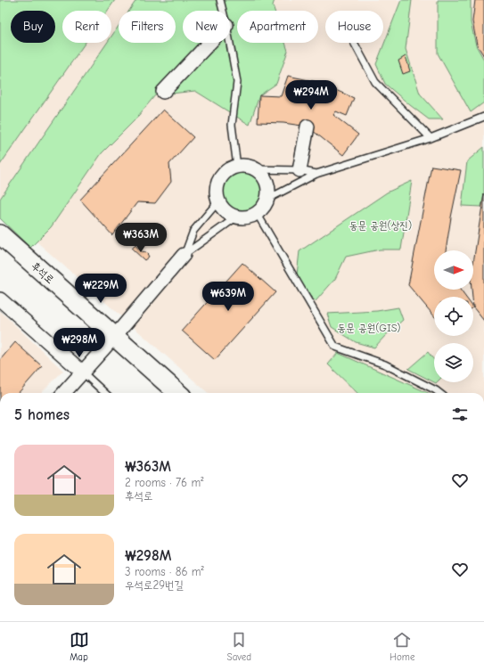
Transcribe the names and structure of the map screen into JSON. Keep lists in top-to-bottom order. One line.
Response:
{"streets":{"street":["후석로"]},"parks":["동문 공원(상진)","동문 공원(GIS)"],"north":"right","page":{"chip":["Buy","Rent","Filters","New","Apartment","House"],"price":["₩294M","₩363M","₩229M","₩639M","₩298M"],"heading":"5 homes","list":[{"name":"₩363M","note":"2 rooms · 76 m² · 후석로"},{"name":"₩298M","note":"3 rooms · 86 m² · 우석로29번길"}],"tabs":["Map","Saved","Home"]}}
